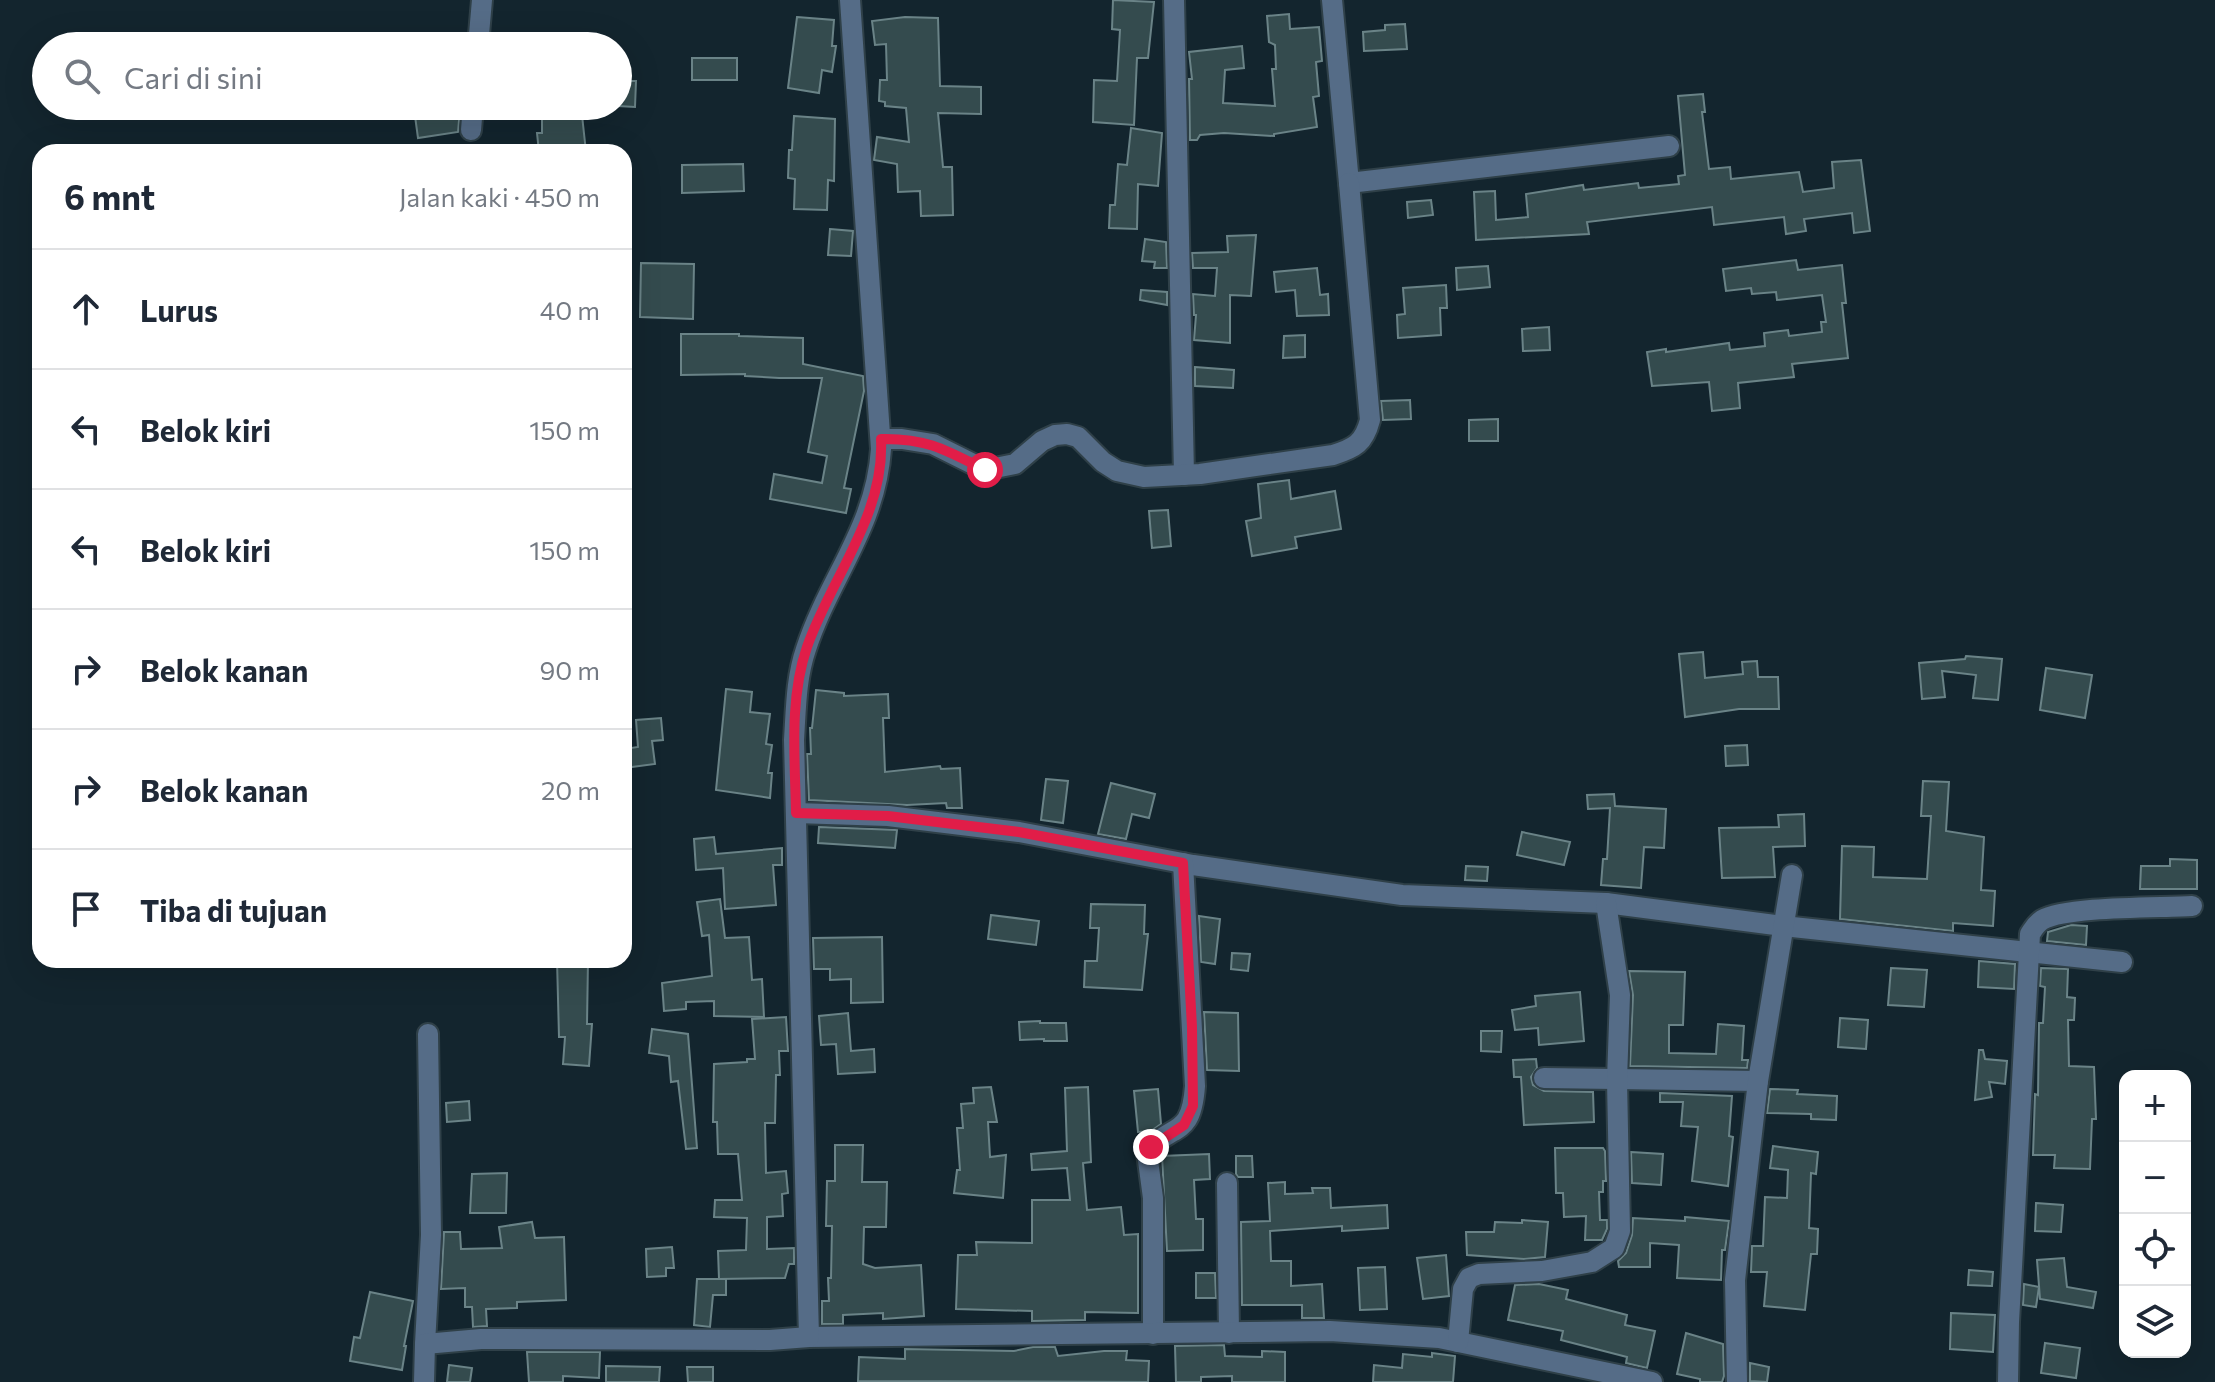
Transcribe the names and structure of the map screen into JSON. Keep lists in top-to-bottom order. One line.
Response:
{"page":{"search":"Cari di sini","heading":["6 mnt","Jalan kaki · 450 m"],"list":[["Lurus","40 m"],["Belok kiri","150 m"],["Belok kiri","150 m"],["Belok kanan","90 m"],["Belok kanan","20 m"],"Tiba di tujuan"],"map_buttons":["+","−"]}}
